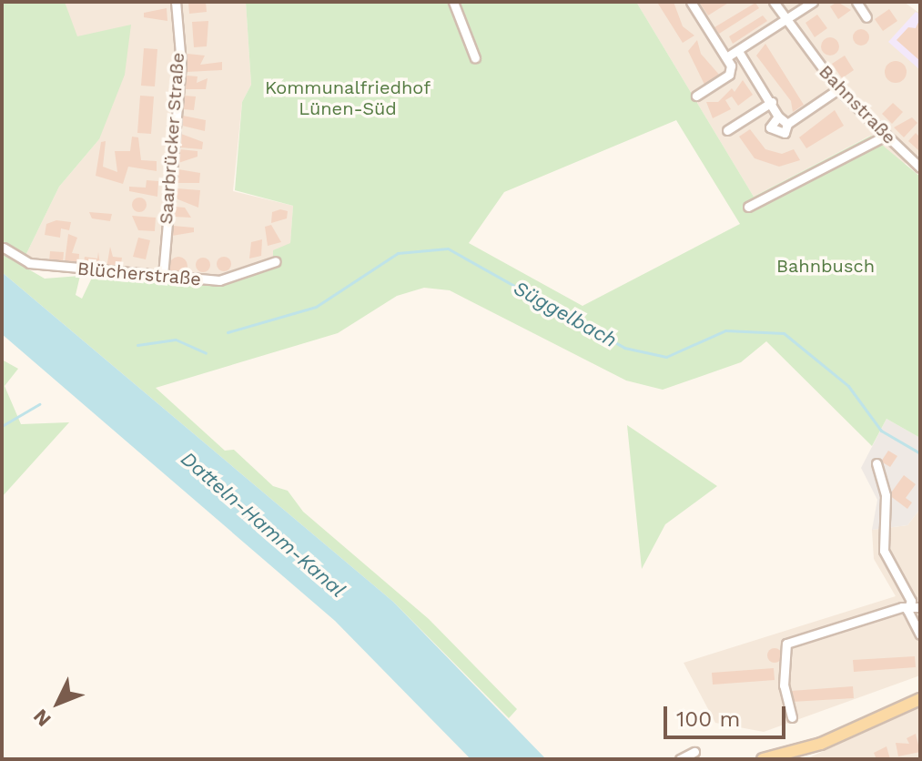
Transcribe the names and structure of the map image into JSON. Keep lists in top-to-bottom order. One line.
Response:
{"streets":{"street":["Bahnstraße","Saarbrücker Straße","Blücherstraße"]},"crossings":[["Saarbrücker Straße","Blücherstraße"]],"water":["Süggelbach","Datteln-Hamm-Kanal"],"parks":["Kommunalfriedhof Lünen-Süd","Bahnbusch"],"scale_bar":"100 m","north":"bottom left"}
